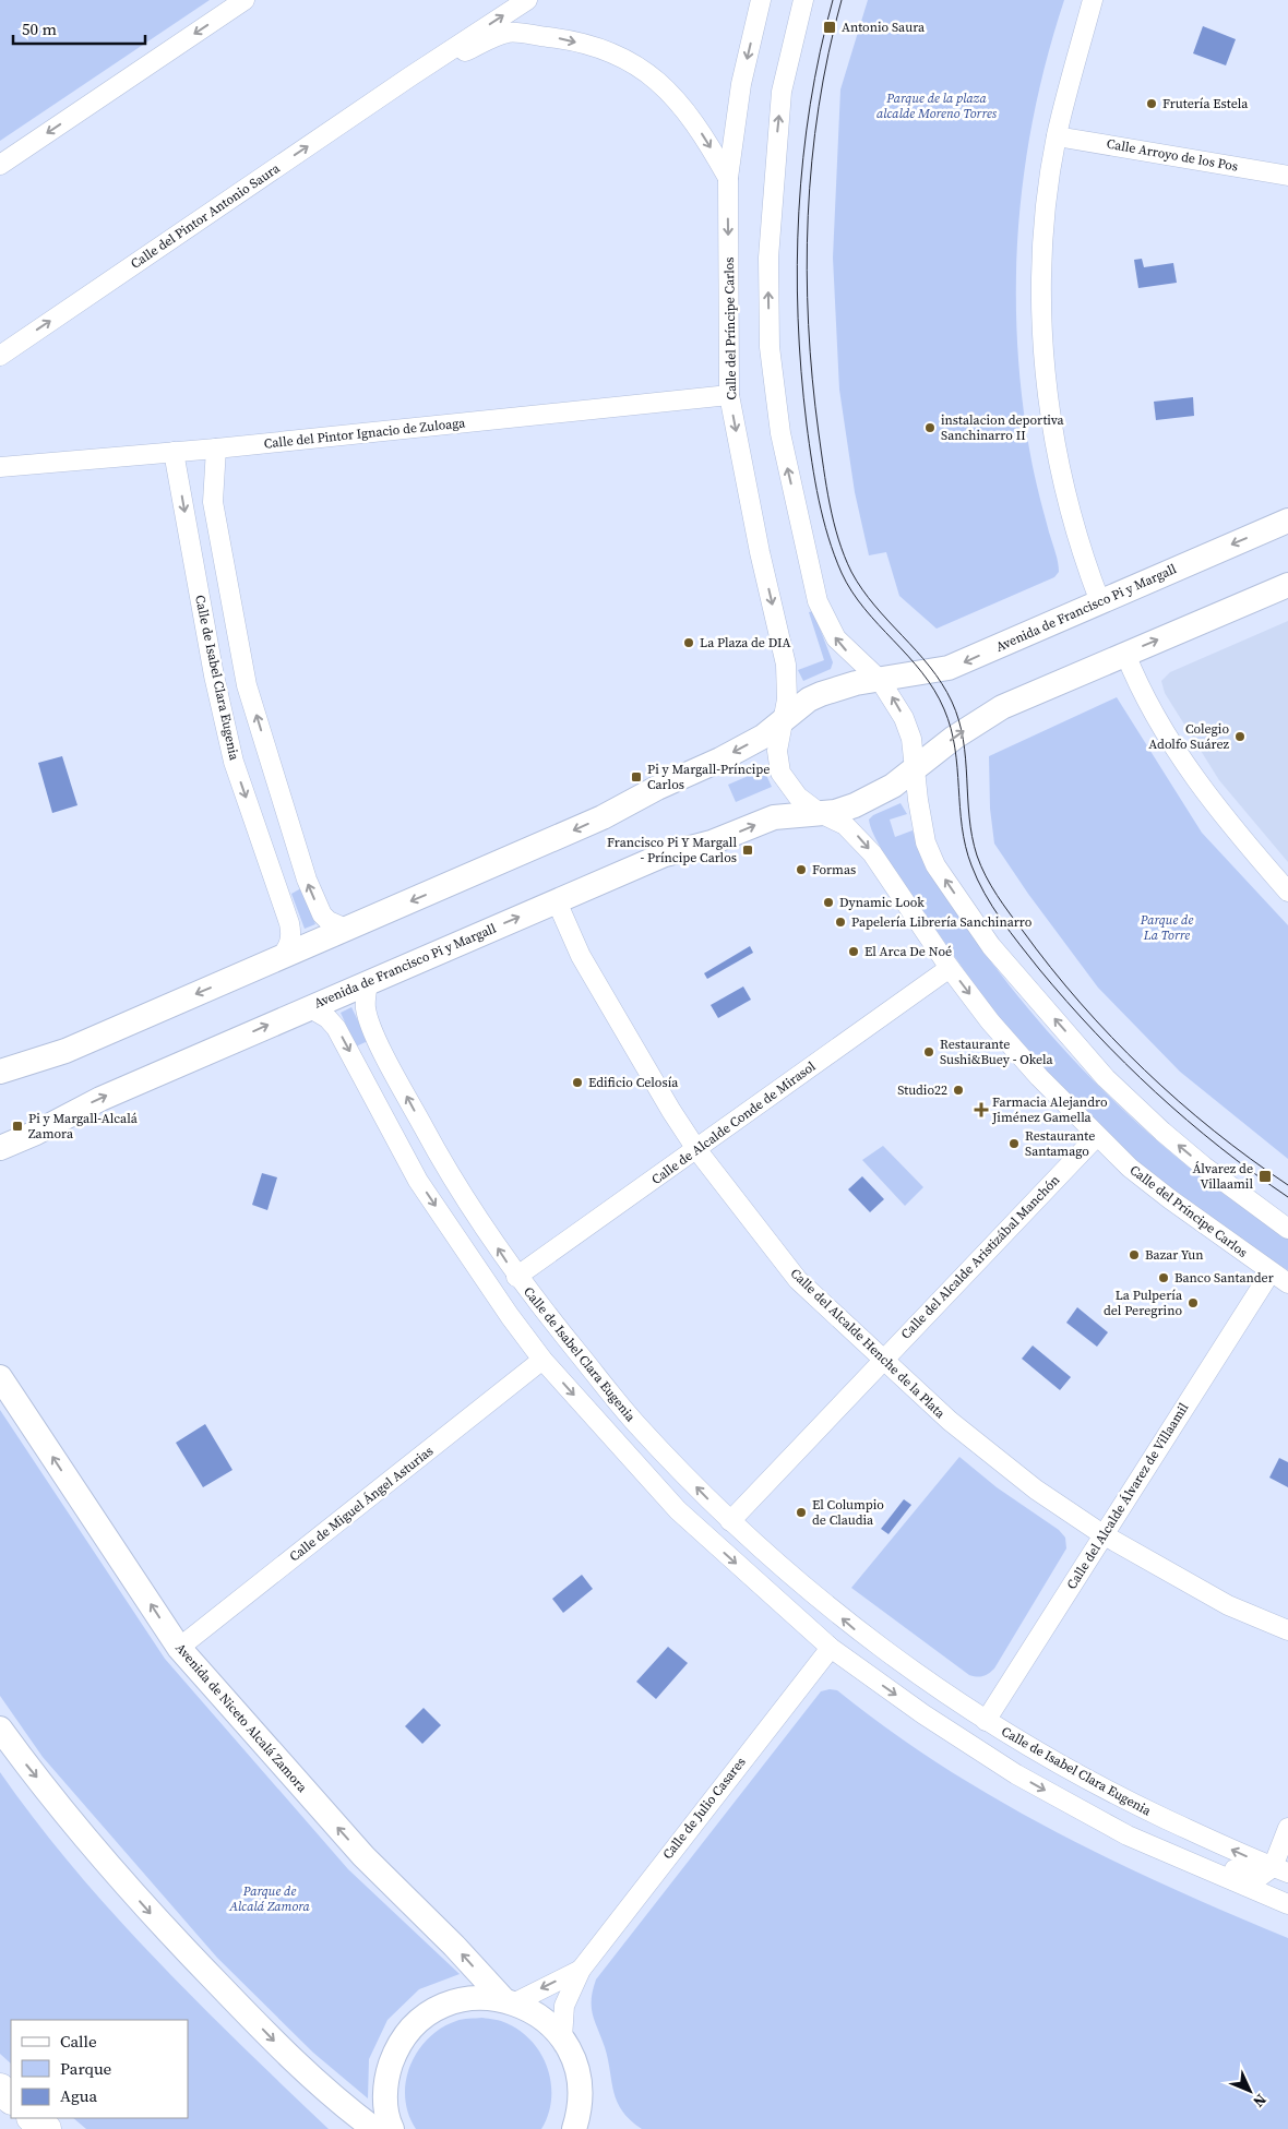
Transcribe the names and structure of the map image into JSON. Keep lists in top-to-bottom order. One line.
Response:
{"streets":{"street":["Calle Arroyo de los Pos","Calle del Pintor Antonio Saura","Calle del Príncipe Carlos","Calle del Pintor Ignacio de Zuloaga","Avenida de Francisco Pi y Margall","Calle de Isabel Clara Eugenia","Calle de Alcalde Conde de Mirasol","Calle del Alcalde Aristizábal Manchón","Calle del Alcalde Henche de la Plata","Calle del Alcalde Álvarez de Villaamil","Calle de Miguel Ángel Asturias","Avenida de Niceto Alcalá Zamora","Calle de Julio Casares"]},"crossings":[["Calle del Pintor Antonio Saura","Calle del Príncipe Carlos"],["Calle del Príncipe Carlos","Calle del Pintor Ignacio de Zuloaga"],["Calle del Príncipe Carlos","Avenida de Francisco Pi y Margall"],["Calle del Príncipe Carlos","Calle de Alcalde Conde de Mirasol"],["Calle del Príncipe Carlos","Calle del Alcalde Aristizábal Manchón"],["Calle del Príncipe Carlos","Calle del Alcalde Álvarez de Villaamil"],["Calle del Pintor Ignacio de Zuloaga","Calle de Isabel Clara Eugenia"],["Avenida de Francisco Pi y Margall","Calle de Isabel Clara Eugenia"],["Avenida de Francisco Pi y Margall","Calle del Alcalde Henche de la Plata"],["Calle de Isabel Clara Eugenia","Calle de Alcalde Conde de Mirasol"],["Calle de Isabel Clara Eugenia","Calle del Alcalde Aristizábal Manchón"],["Calle de Isabel Clara Eugenia","Calle del Alcalde Álvarez de Villaamil"],["Calle de Isabel Clara Eugenia","Calle de Miguel Ángel Asturias"],["Calle de Isabel Clara Eugenia","Calle de Julio Casares"],["Calle de Alcalde Conde de Mirasol","Calle del Alcalde Henche de la Plata"],["Calle del Alcalde Aristizábal Manchón","Calle del Alcalde Henche de la Plata"],["Calle del Alcalde Henche de la Plata","Calle del Alcalde Álvarez de Villaamil"],["Calle de Miguel Ángel Asturias","Avenida de Niceto Alcalá Zamora"],["Avenida de Niceto Alcalá Zamora","Calle de Julio Casares"]],"one_way":["Calle del Pintor Antonio Saura"],"parks":["Parque de la plaza alcalde Moreno Torres","Parque de La Torre","Parque de Alcalá Zamora"],"places":{"transit":["Antonio Saura","Pi y Margall-Príncipe Carlos","Francisco Pi Y Margall - Príncipe Carlos","Pi y Margall-Alcalá Zamora","Álvarez de Villaamil"],"other":["Frutería Estela","instalacion deportiva Sanchinarro II","La Plaza de DIA","Colegio Adolfo Suárez","Formas","Dynamic Look","Papelería Librería Sanchinarro","El Arca De Noé","Restaurante Sushi&Buey - Okela","Edificio Celosía","Studio22","Restaurante Santamago","Bazar Yun","Banco Santander","La Pulpería del Peregrino","El Columpio de Claudia"],"health":["Farmacia Alejandro Jiménez Gamella"]},"legend":["Calle","Parque","Agua"],"scale_bar":"50 m","north":"bottom right"}
